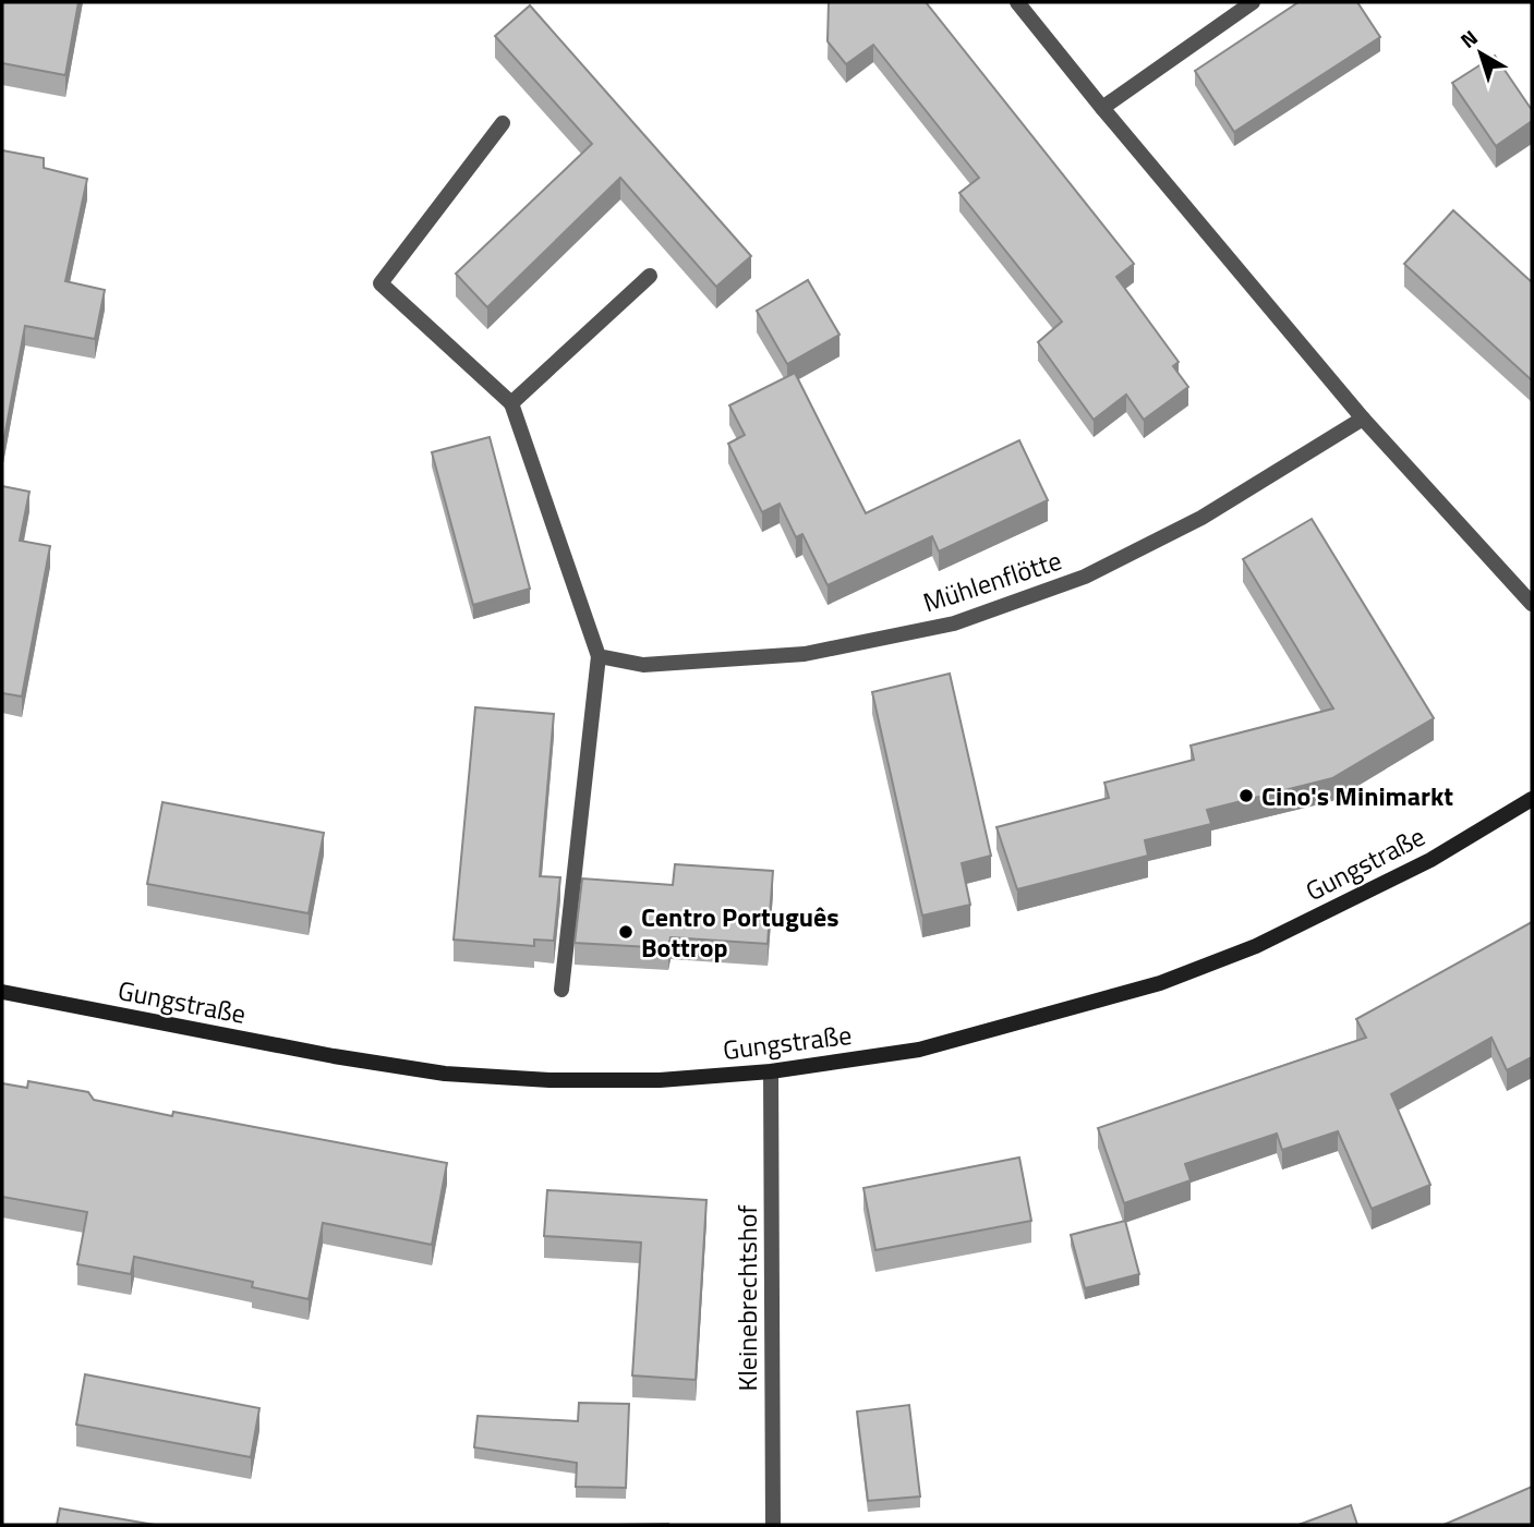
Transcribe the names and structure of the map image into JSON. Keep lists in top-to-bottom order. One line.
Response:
{"streets":{"street":["Mühlenflötte","Gungstraße","Kleinebrechtshof"]},"crossings":[["Gungstraße","Kleinebrechtshof"]],"places":["Cino's Minimarkt","Centro Português Bottrop"],"north":"top left"}
